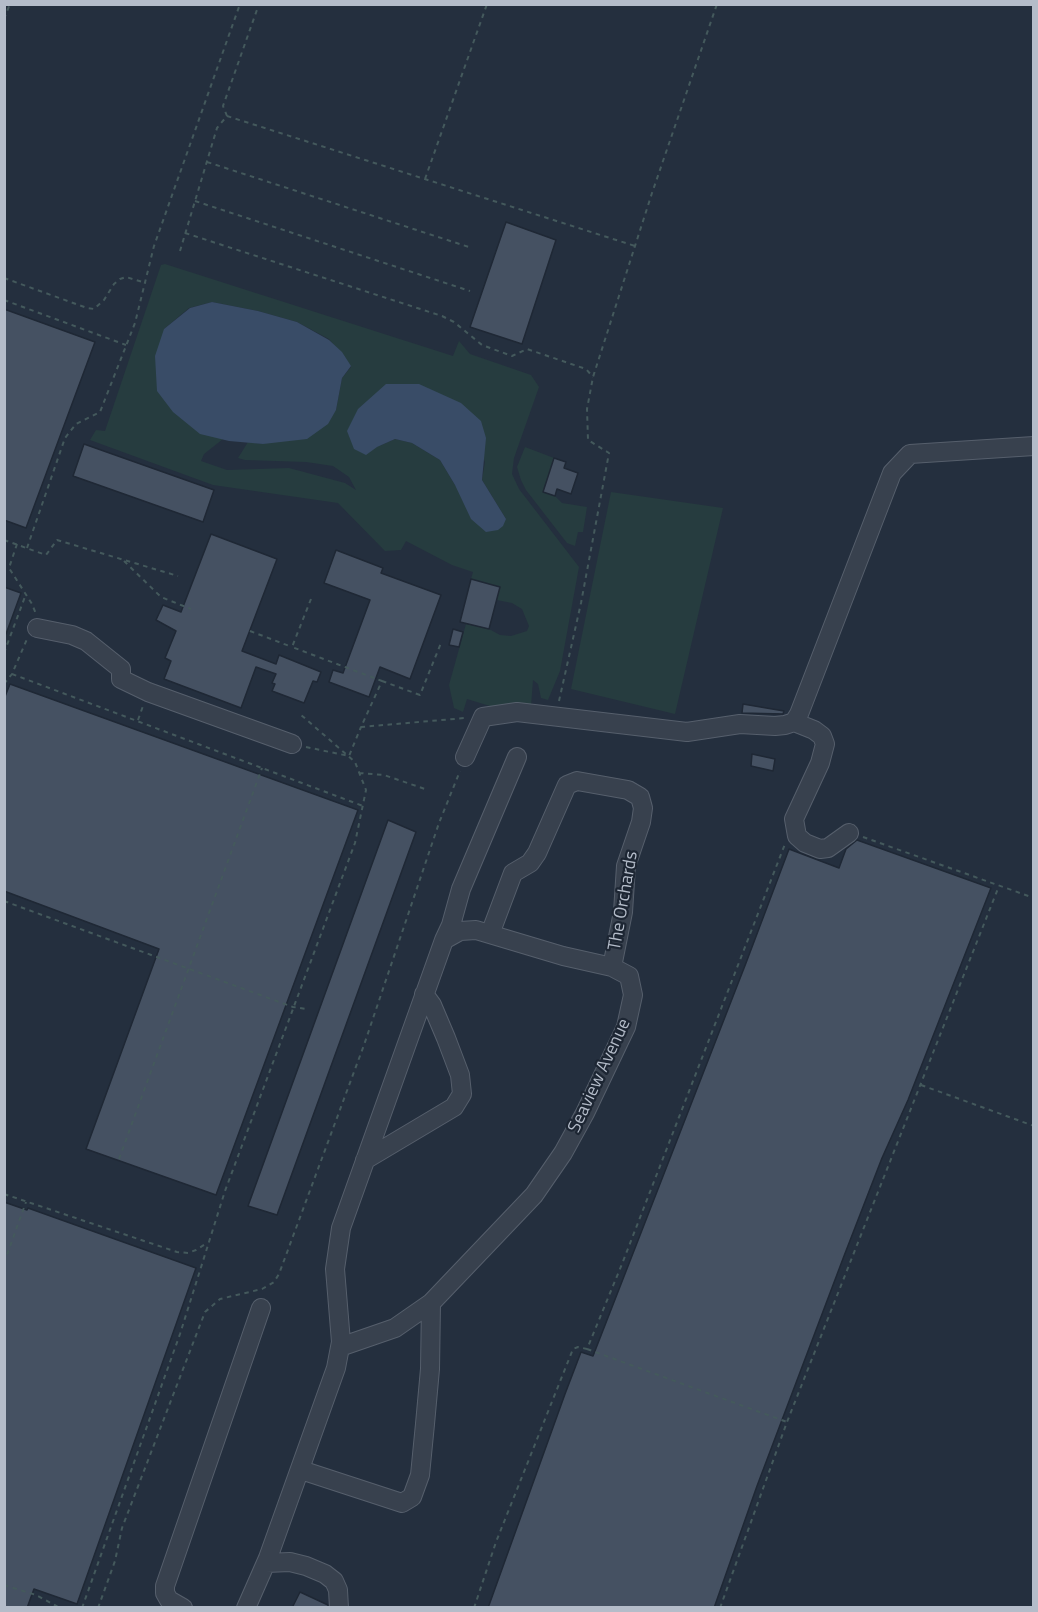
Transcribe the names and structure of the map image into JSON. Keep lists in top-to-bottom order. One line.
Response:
{"streets":{"street":["The Orchards","Seaview Avenue"]},"crossings":[["The Orchards","Seaview Avenue"]]}
